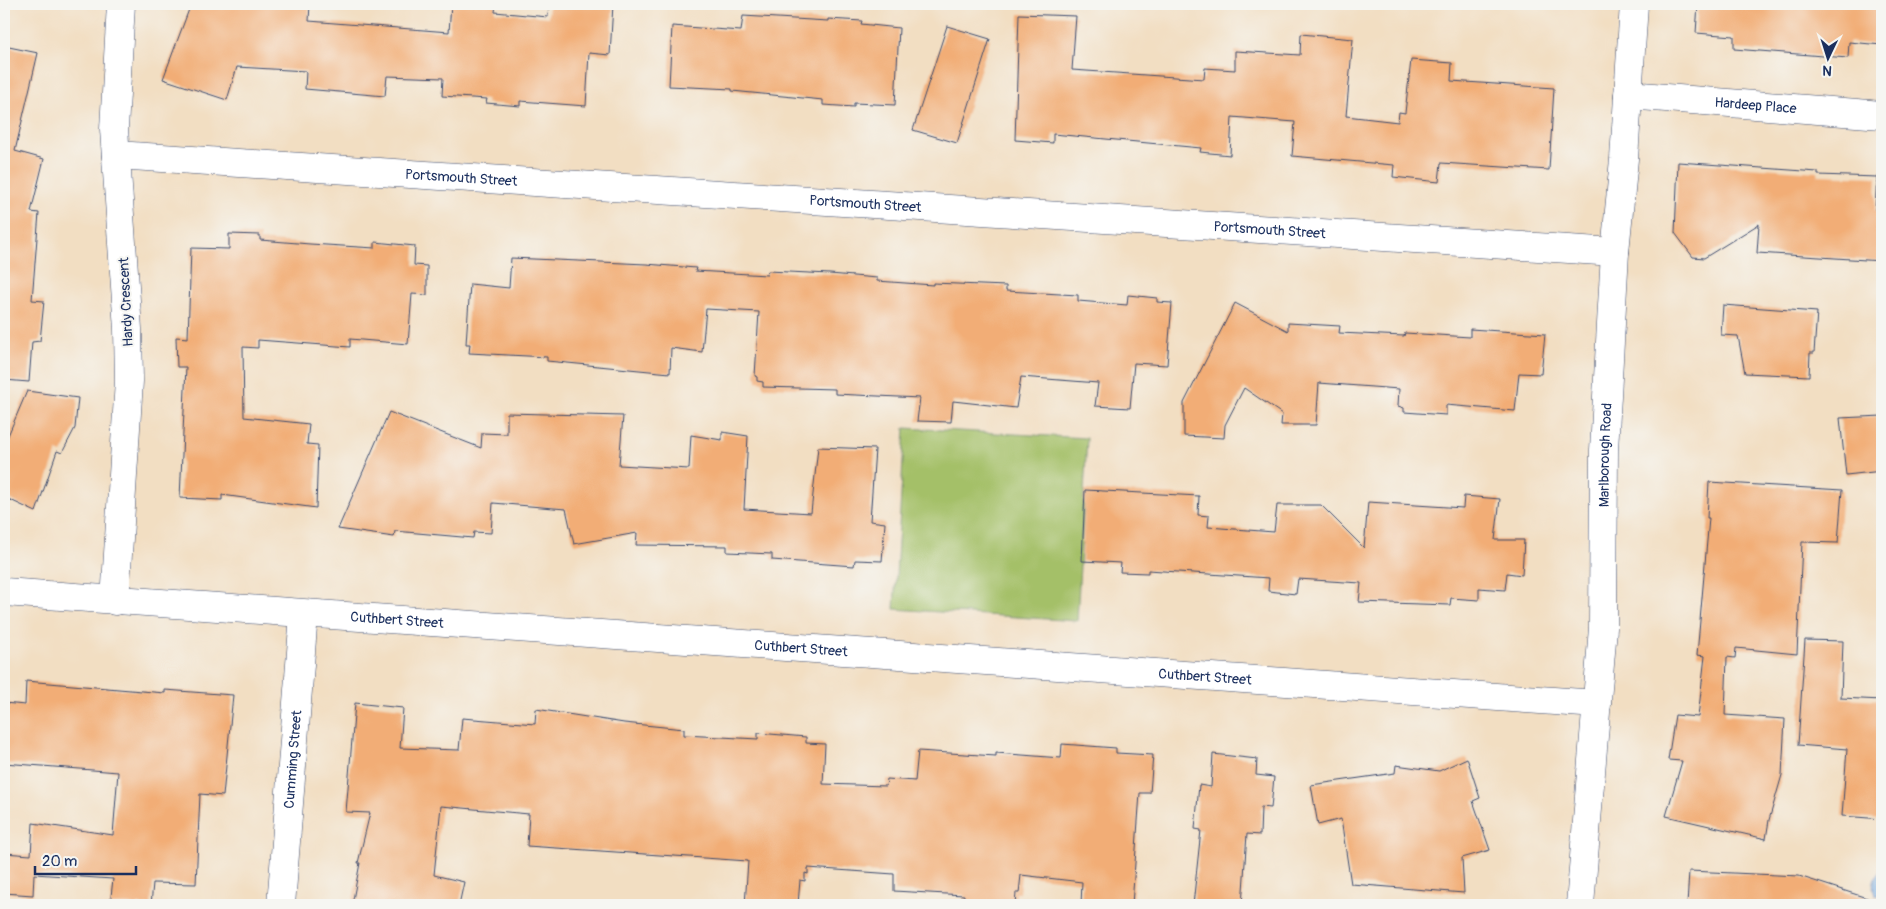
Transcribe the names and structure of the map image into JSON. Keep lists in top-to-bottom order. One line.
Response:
{"streets":{"street":["Hardeep Place","Portsmouth Street","Hardy Crescent","Marlborough Road","Cuthbert Street","Cumming Street"]},"crossings":[["Hardeep Place","Marlborough Road"],["Portsmouth Street","Hardy Crescent"],["Portsmouth Street","Marlborough Road"],["Hardy Crescent","Cuthbert Street"],["Marlborough Road","Cuthbert Street"],["Cuthbert Street","Cumming Street"]],"scale_bar":"20 m","north":"bottom"}
